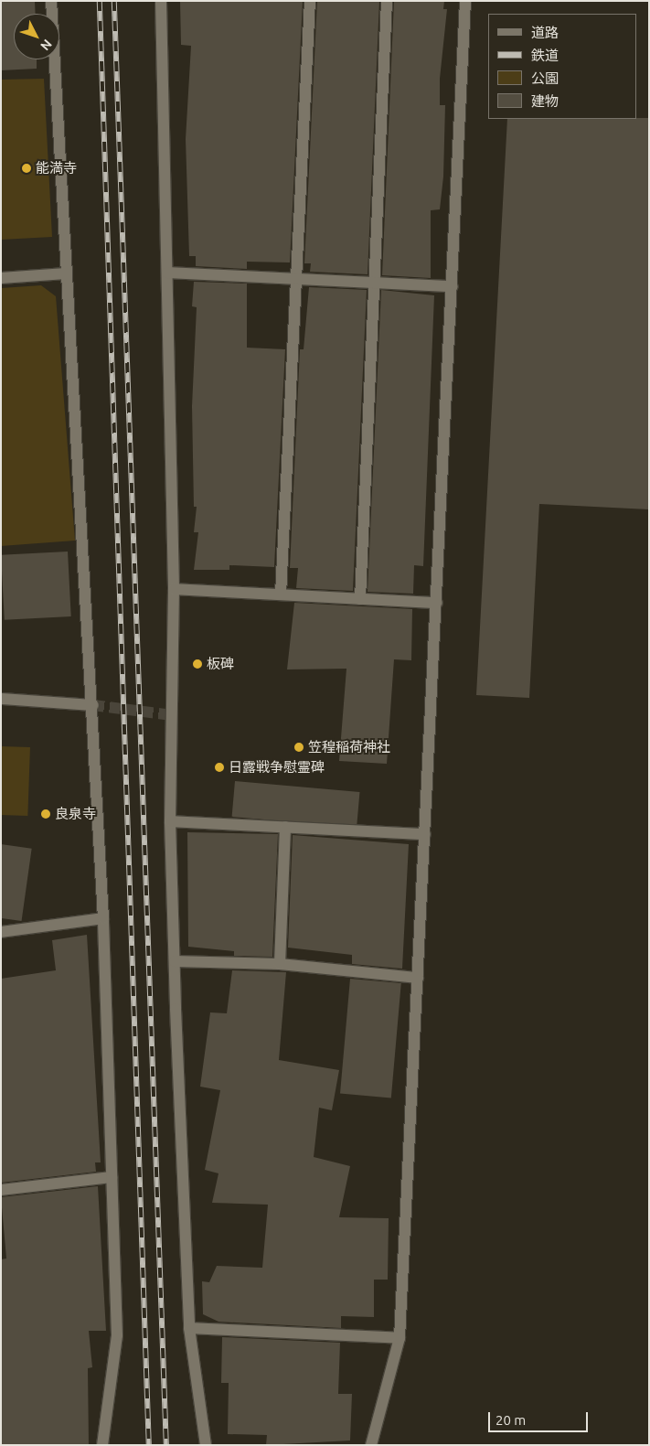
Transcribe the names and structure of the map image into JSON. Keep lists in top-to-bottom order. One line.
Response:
{"places":["能満寺","板碑","笠䅣稲荷神社","日露戦争慰霊碑","良泉寺"],"legend":["道路","鉄道","公園","建物"],"scale_bar":"20 m","north":"bottom right"}
